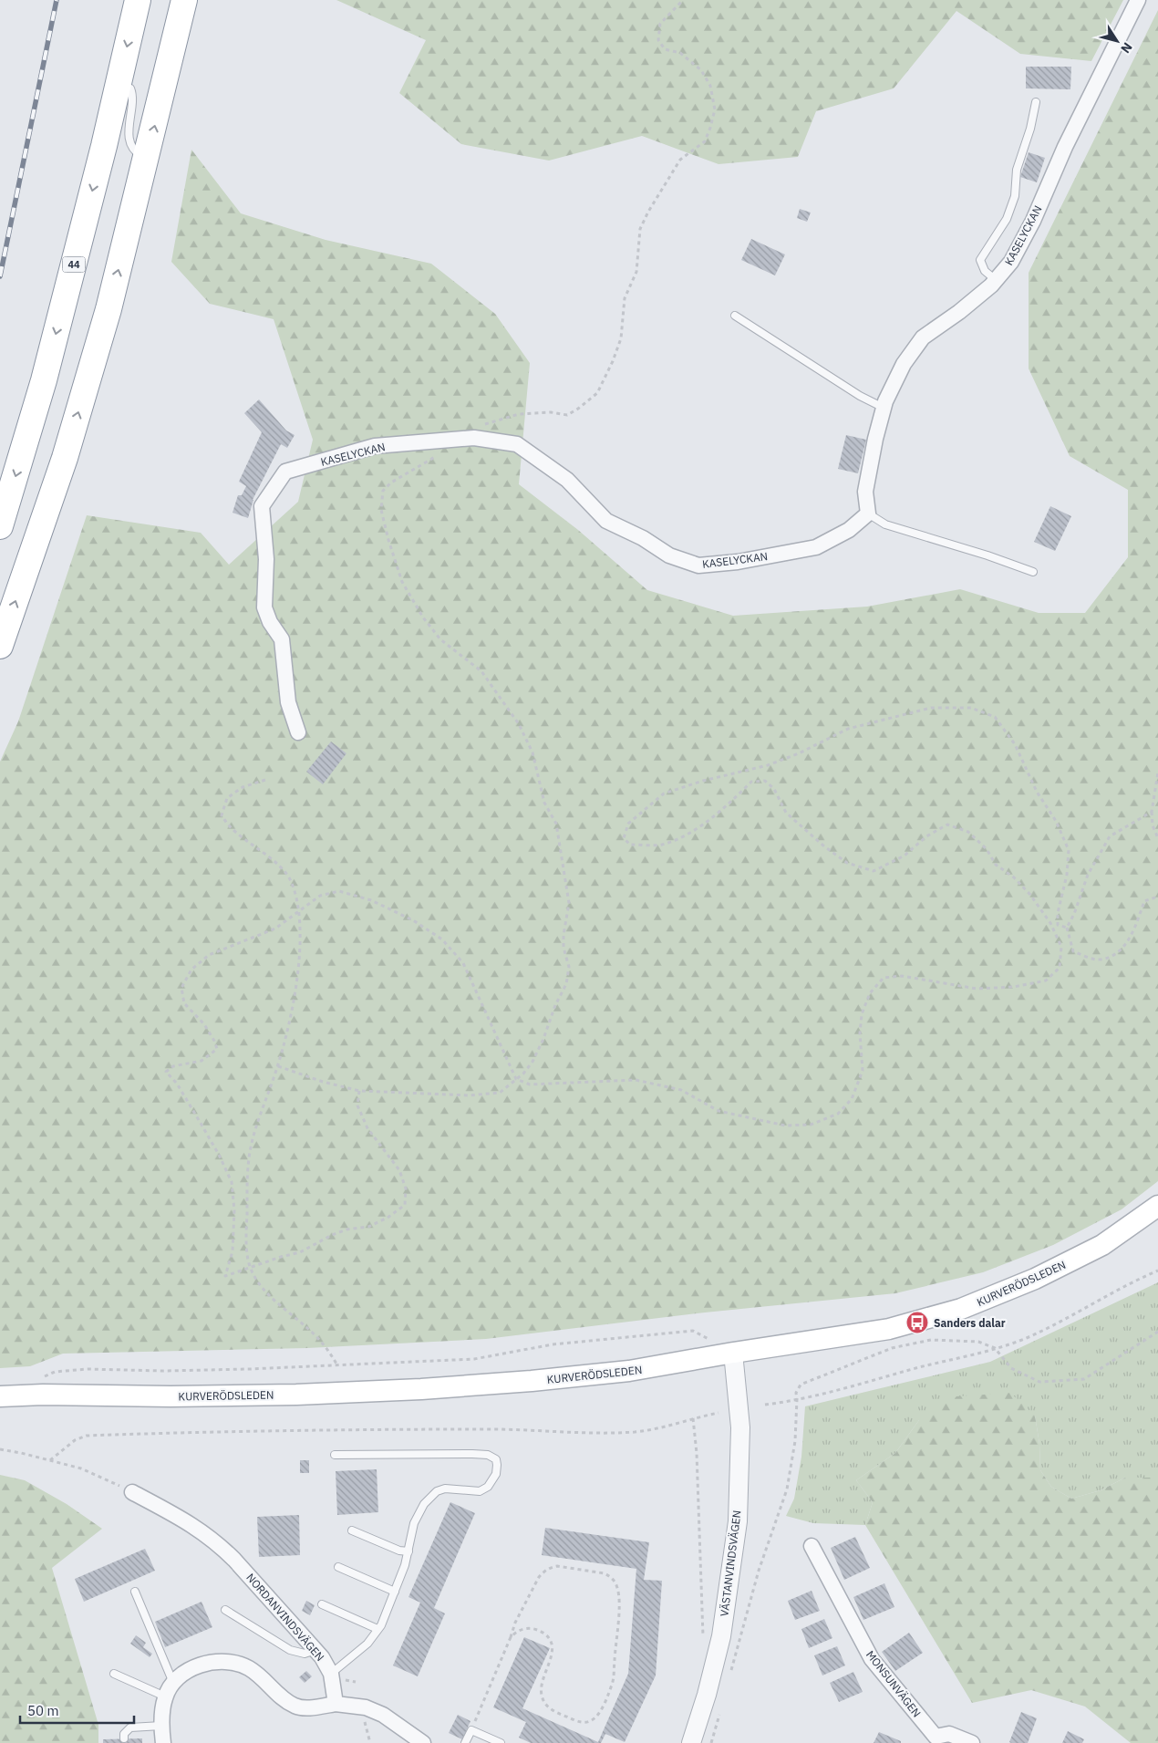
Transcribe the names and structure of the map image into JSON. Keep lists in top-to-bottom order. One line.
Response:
{"streets":{"highway":["44"],"main road":["KURVERÖDSLEDEN"],"street":["KASELYCKAN","VÄSTANVINDSVÄGEN","NORDANVINDSVÄGEN","MONSUNVÄGEN"]},"crossings":[["KURVERÖDSLEDEN","VÄSTANVINDSVÄGEN"]],"places":{"bus stop":["Sanders dalar"]},"scale_bar":"50 m","north":"bottom right"}
